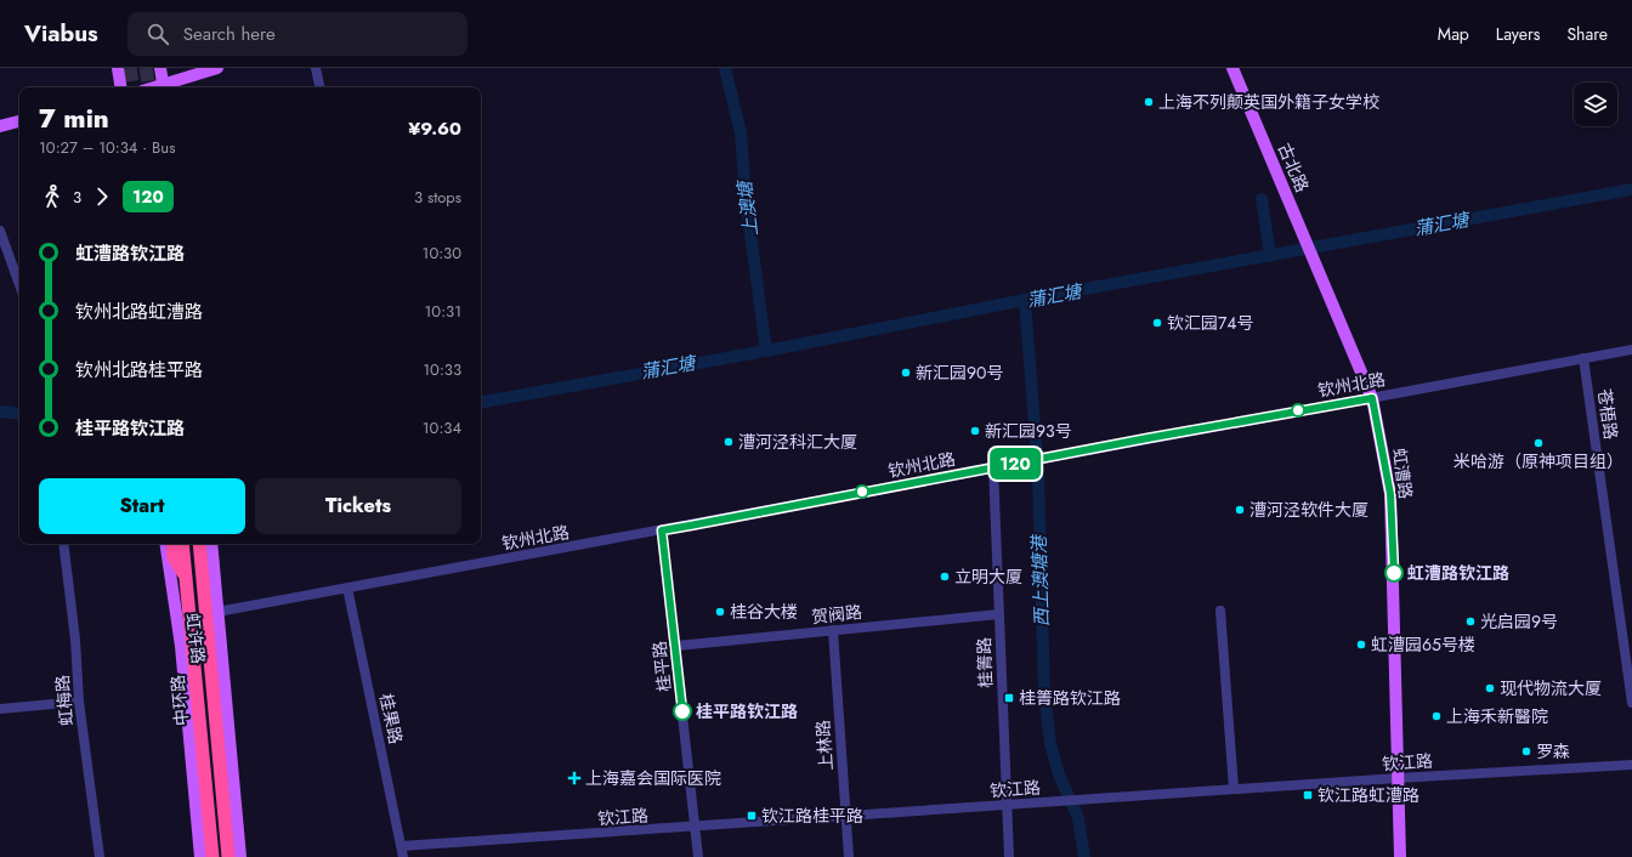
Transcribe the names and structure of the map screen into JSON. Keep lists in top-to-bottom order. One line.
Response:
{"streets":{"highway":["中环路"],"main road":["古北路","虹漕路","虹许路"],"street":["钦州北路","苍梧路","贺阀路","桂箐路","桂平路","虹梅路","桂果路","上林路","钦江路"]},"crossings":[["古北路","虹漕路"],["钦州北路","苍梧路"],["钦州北路","虹漕路"],["钦州北路","虹许路"],["钦州北路","桂箐路"],["钦州北路","桂平路"],["钦州北路","桂果路"],["虹漕路","钦江路"],["贺阀路","桂箐路"],["贺阀路","桂平路"],["贺阀路","上林路"],["桂箐路","钦江路"],["桂平路","钦江路"],["桂果路","钦江路"],["上林路","钦江路"]],"water":["上澳塘","蒲汇塘","西上澳塘港"],"places":{"other":["上海不列颠英国外籍子女学校","钦汇园74号","新汇园90号","新汇园93号","漕河泾科汇大厦","米哈游（原神项目组）","漕河泾软件大厦","虹漕路钦江路","立明大厦","桂谷大楼","光启园9号","虹漕园65号楼","现代物流大厦","桂平路钦江路","上海禾新醫院","罗森"],"transit":["桂箐路钦江路","钦江路虹漕路","钦江路桂平路"],"health":["上海嘉会国际医院"]},"lines":["bus line 120"],"page":{"header":"Viabus","search":"Search here","nav":["Map","Layers","Share"],"on_map":"120","heading":["7 min","10:27 – 10:34 · Bus","¥9.60"],"legs":["3","120","3 stops"],"list":[{"name":"虹漕路钦江路","value":"10:30"},{"name":"钦州北路虹漕路","value":"10:31"},{"name":"钦州北路桂平路","value":"10:33"},{"name":"桂平路钦江路","value":"10:34"}],"buttons":["Start","Tickets"]}}
